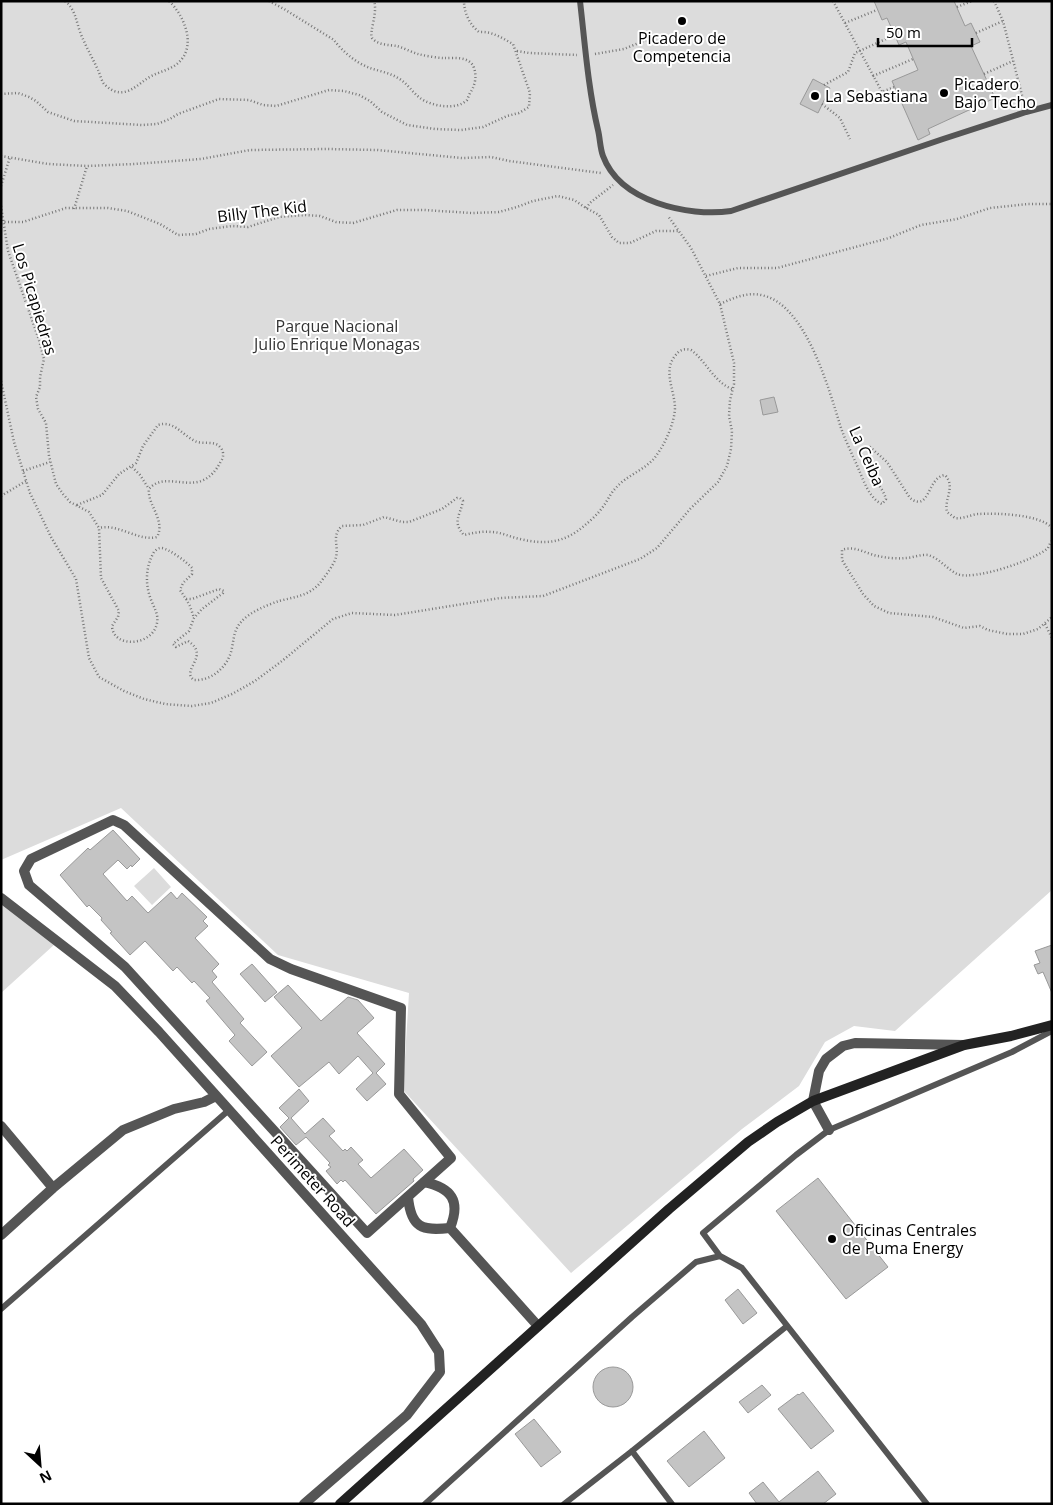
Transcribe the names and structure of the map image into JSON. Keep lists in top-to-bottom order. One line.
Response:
{"streets":{"street":["Perimeter Road"],"path":["Billy The Kid","Los Picapiedras","La Ceiba"]},"crossings":[["Billy The Kid","Los Picapiedras"]],"parks":["Parque Nacional Julio Enrique Monagas"],"places":["Picadero de Competencia","Picadero Bajo Techo","La Sebastiana","Oficinas Centrales de Puma Energy"],"scale_bar":"50 m","north":"bottom right"}
